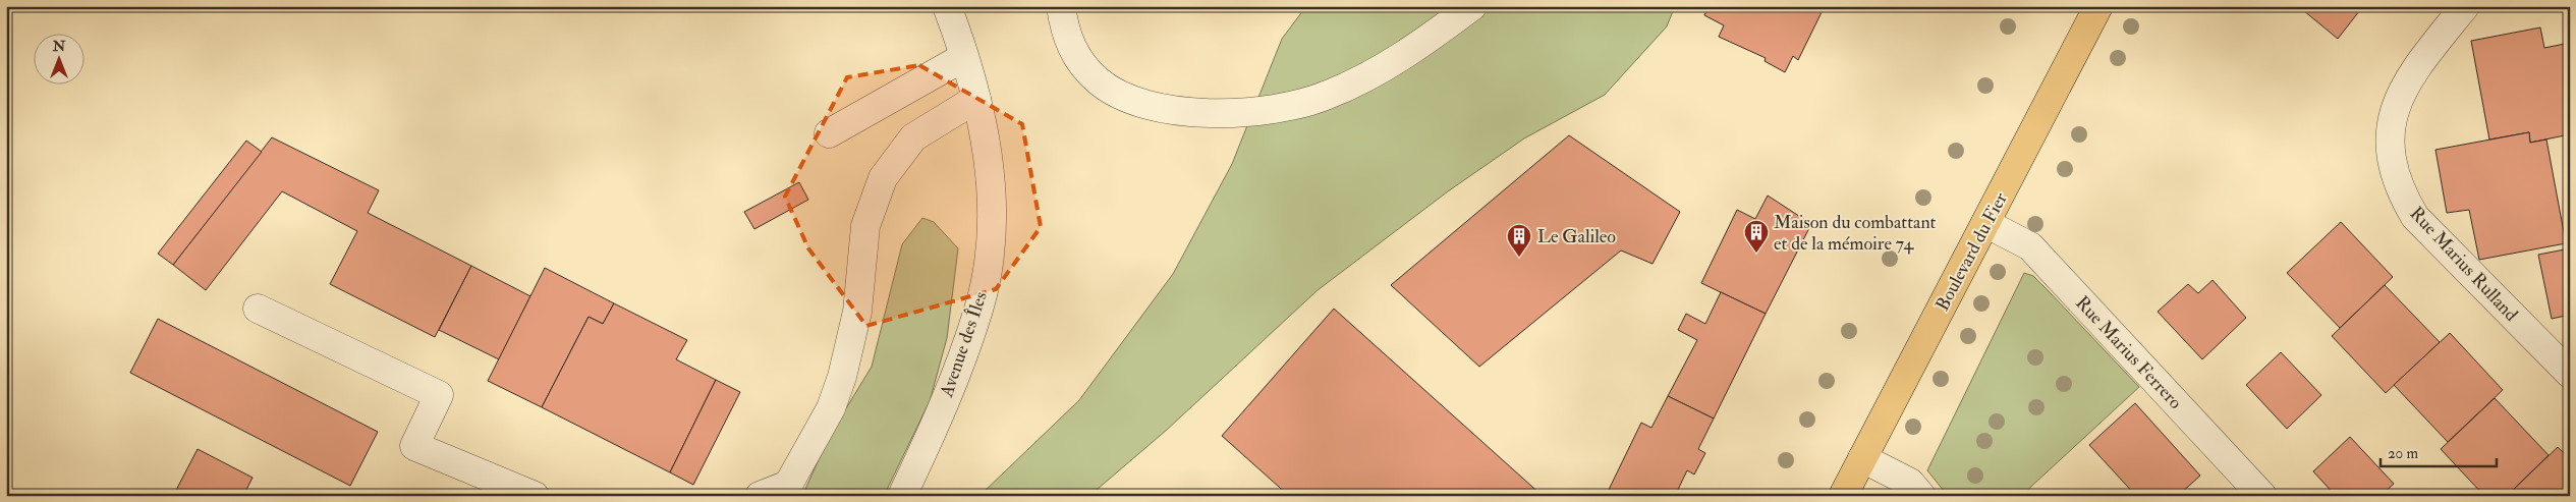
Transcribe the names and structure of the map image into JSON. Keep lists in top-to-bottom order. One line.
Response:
{"streets":{"main road":["Boulevard du Fier"],"street":["Rue Marius Rulland","Avenue des Îles","Rue Marius Ferrero"]},"crossings":[["Boulevard du Fier","Rue Marius Ferrero"]],"places":{"building":["Maison du combattant et de la mémoire 74","Le Galileo"]},"scale_bar":"20 m","north":"top"}
